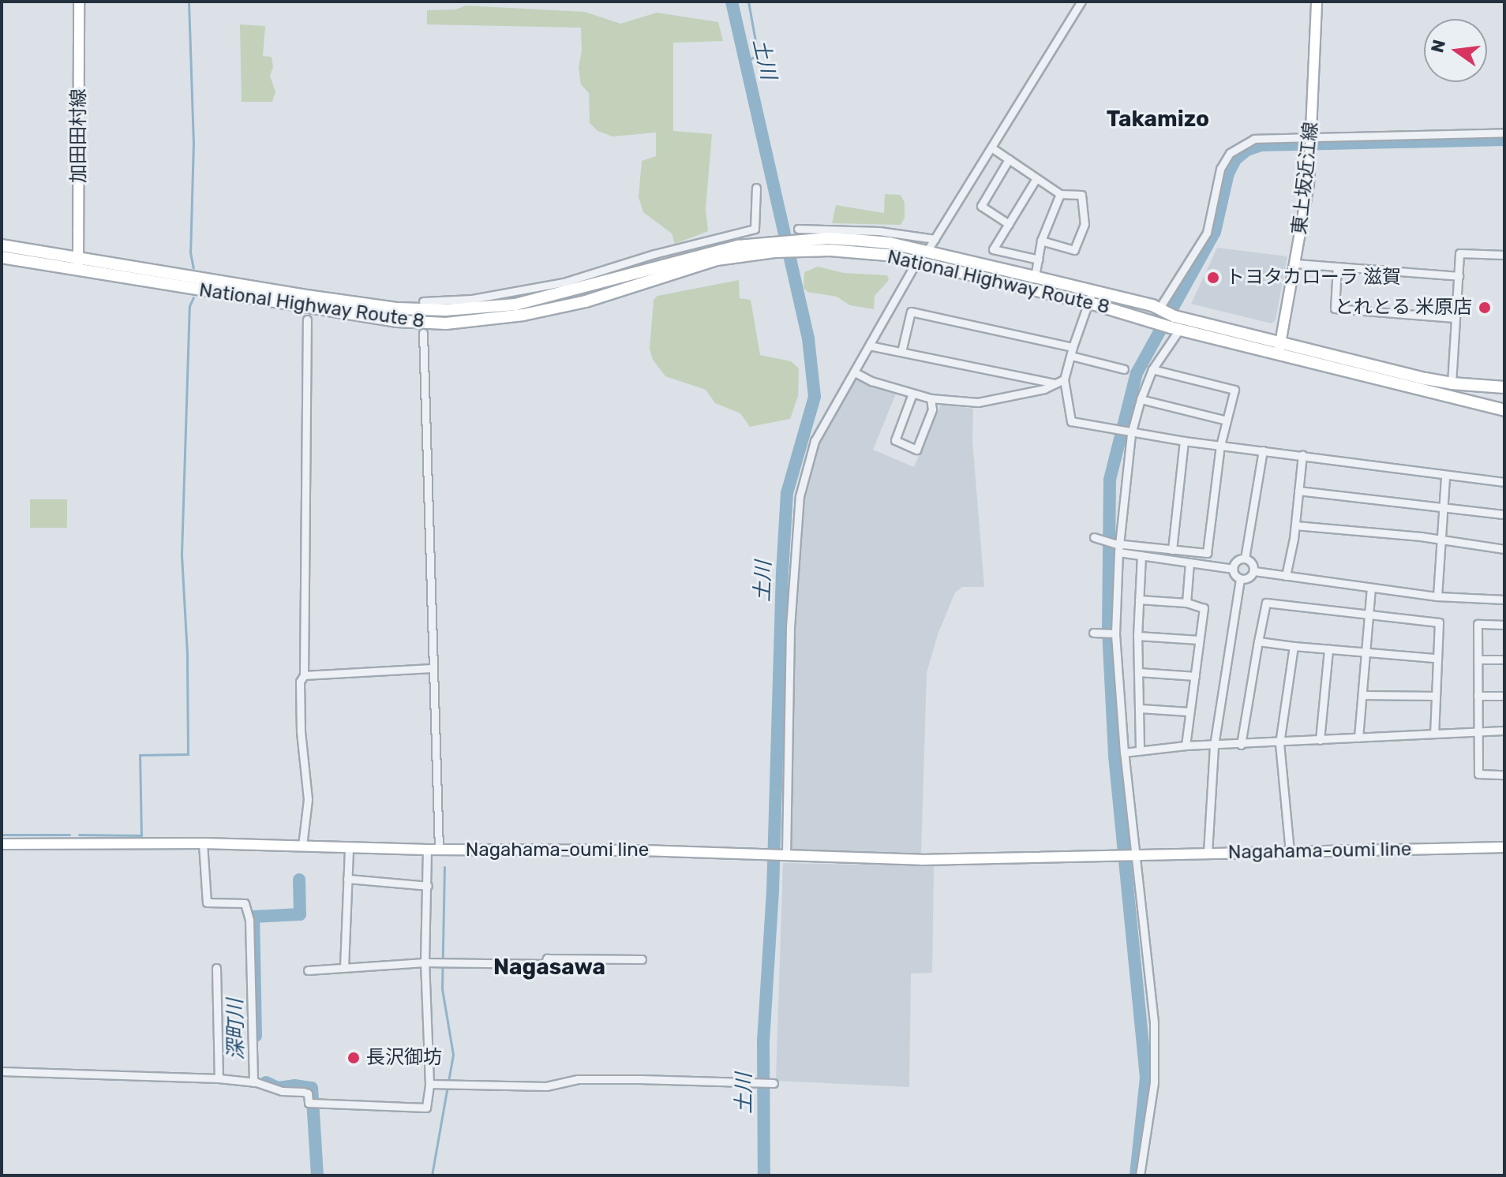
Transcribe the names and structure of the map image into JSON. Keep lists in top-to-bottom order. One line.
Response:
{"streets":{"highway":["National Highway Route 8"],"main road":["加田田村線","東上坂近江線","Nagahama-oumi line"]},"crossings":[["加田田村線","National Highway Route 8"],["東上坂近江線","National Highway Route 8"]],"districts":["Takamizo","Nagasawa"],"water":["土川","深町川"],"places":["トヨタカローラ 滋賀","とれとる 米原店","長沢御坊"],"north":"left"}
